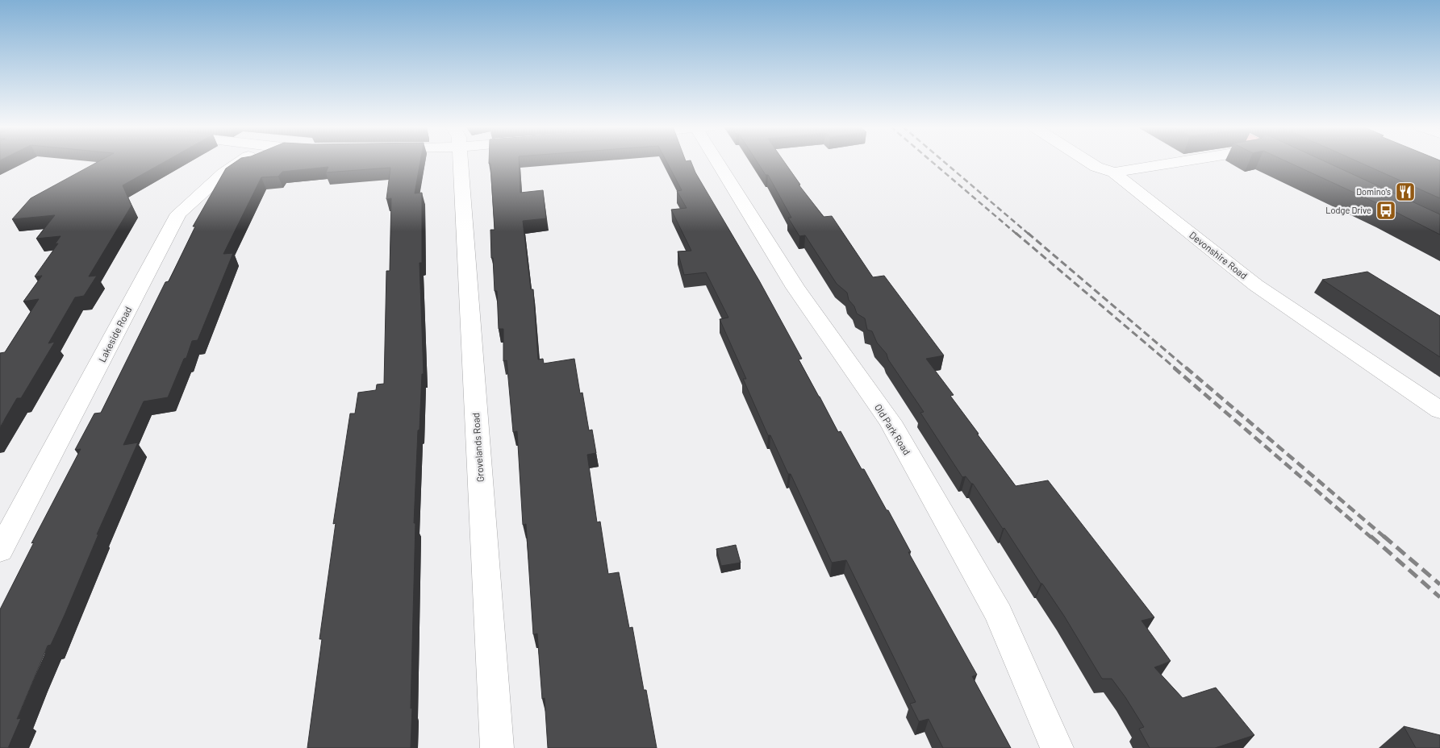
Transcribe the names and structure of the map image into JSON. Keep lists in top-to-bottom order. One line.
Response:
{"streets":{"street":["Devonshire Road","Lakeside Road","Old Park Road","Grovelands Road"]},"places":{"restaurant":["Domino's"],"bus stop":["Lodge Drive"]}}
